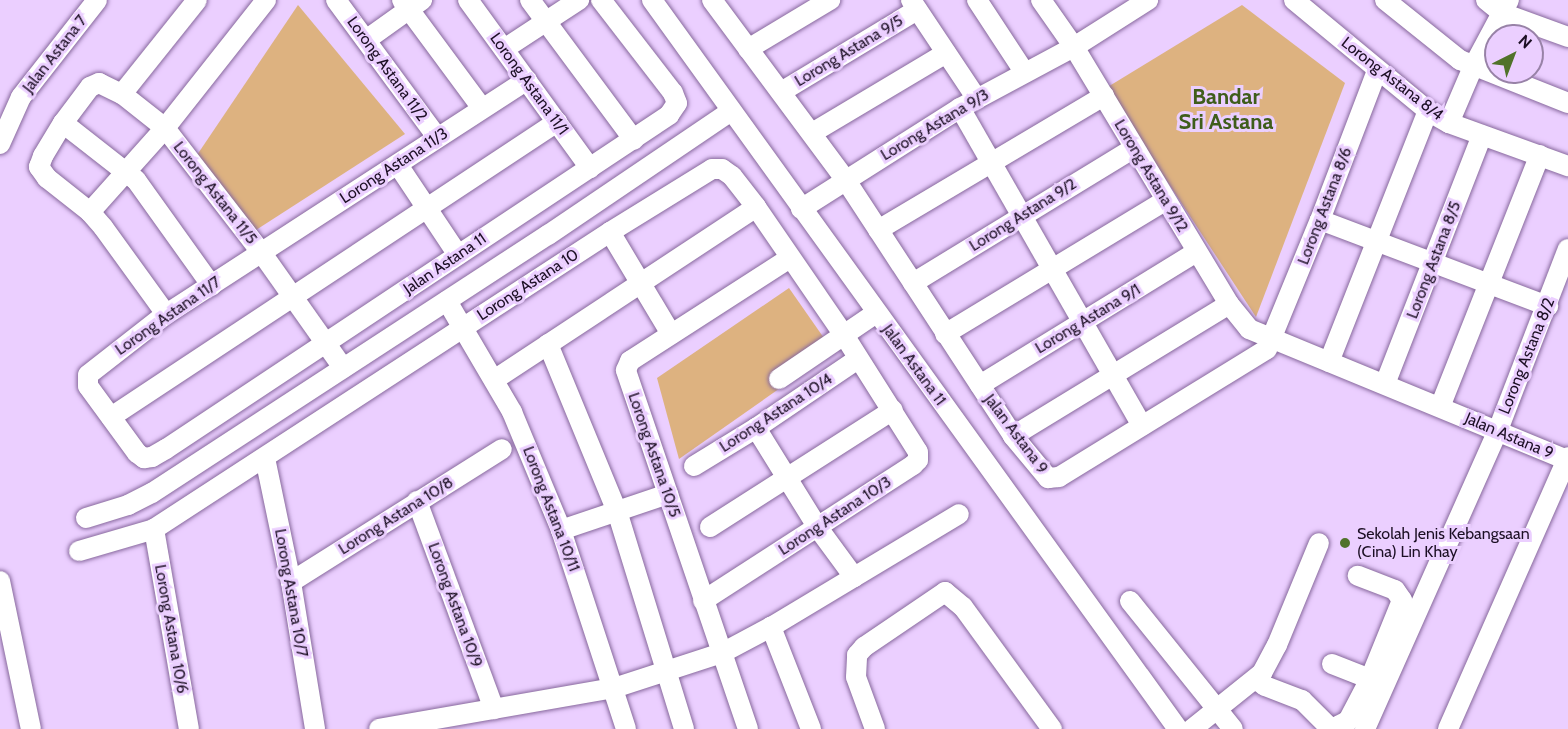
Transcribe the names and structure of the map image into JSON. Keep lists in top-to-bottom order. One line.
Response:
{"streets":{"street":["Lorong Astana 9/5","Jalan Astana 7","Lorong Astana 11/2","Lorong Astana 8/4","Lorong Astana 11/1","Lorong Astana 9/3","Lorong Astana 11/3","Lorong Astana 9/12","Lorong Astana 11/5","Lorong Astana 8/6","Lorong Astana 9/2","Lorong Astana 8/5","Jalan Astana 11","Lorong Astana 10","Lorong Astana 11/7","Lorong Astana 9/1","Lorong Astana 8/2","Lorong Astana 10/4","Jalan Astana 9","Lorong Astana 10/5","Lorong Astana 10/11","Lorong Astana 10/8","Lorong Astana 10/3","Lorong Astana 10/7","Lorong Astana 10/9","Lorong Astana 10/6"]},"crossings":[["Lorong Astana 9/5","Jalan Astana 9"],["Lorong Astana 11/2","Lorong Astana 11/3"],["Lorong Astana 8/4","Lorong Astana 8/6"],["Lorong Astana 8/4","Lorong Astana 8/5"],["Lorong Astana 11/1","Lorong Astana 11/3"],["Lorong Astana 11/1","Jalan Astana 11"],["Lorong Astana 9/3","Lorong Astana 9/12"],["Lorong Astana 9/3","Jalan Astana 11"],["Lorong Astana 9/3","Jalan Astana 9"],["Lorong Astana 11/3","Lorong Astana 11/5"],["Lorong Astana 11/3","Lorong Astana 11/7"],["Lorong Astana 9/12","Lorong Astana 8/6"],["Lorong Astana 9/12","Lorong Astana 9/2"],["Lorong Astana 9/12","Lorong Astana 9/1"],["Lorong Astana 9/12","Jalan Astana 9"],["Lorong Astana 11/5","Jalan Astana 11"],["Lorong Astana 11/5","Lorong Astana 11/7"],["Lorong Astana 8/6","Jalan Astana 9"],["Lorong Astana 9/2","Jalan Astana 9"],["Lorong Astana 8/5","Jalan Astana 9"],["Jalan Astana 11","Lorong Astana 11/7"],["Lorong Astana 10","Lorong Astana 10/4"],["Lorong Astana 10","Lorong Astana 10/5"],["Lorong Astana 10","Lorong Astana 10/11"],["Lorong Astana 10","Lorong Astana 10/3"],["Lorong Astana 10","Lorong Astana 10/7"],["Lorong Astana 10","Lorong Astana 10/6"],["Lorong Astana 9/1","Jalan Astana 9"],["Lorong Astana 8/2","Jalan Astana 9"],["Lorong Astana 10/5","Lorong Astana 10/3"],["Lorong Astana 10/8","Lorong Astana 10/7"],["Lorong Astana 10/8","Lorong Astana 10/9"]],"districts":["Bandar Sri Astana"],"places":["Sekolah Jenis Kebangsaan (Cina) Lin Khay"],"north":"top right"}
